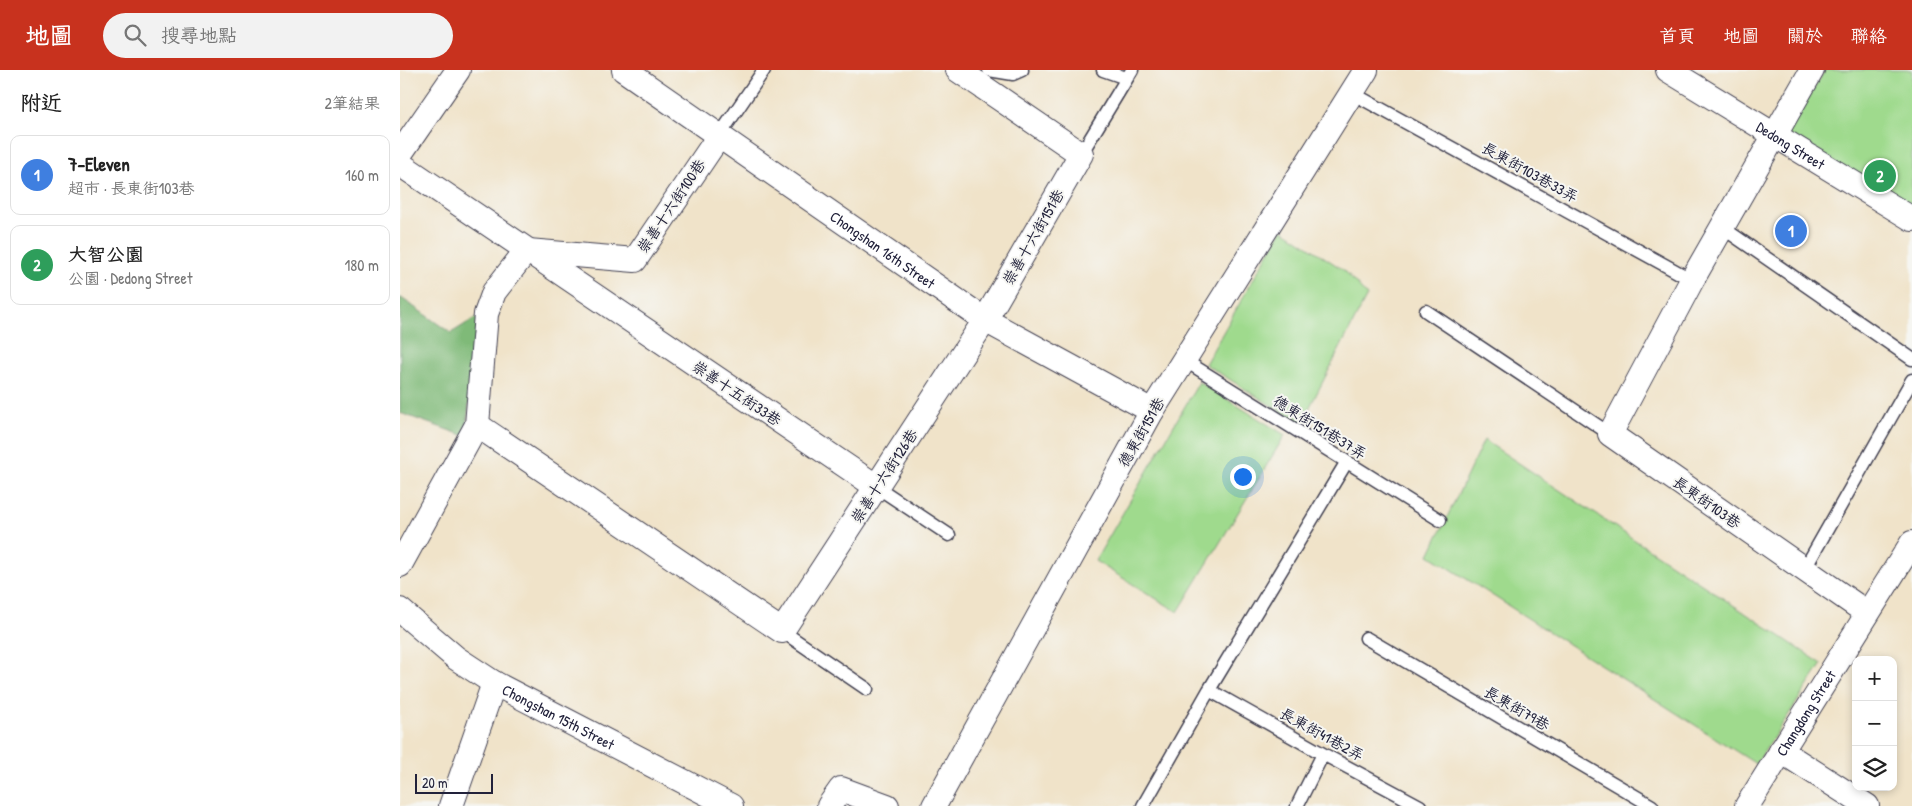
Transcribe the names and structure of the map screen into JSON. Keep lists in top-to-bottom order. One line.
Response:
{"streets":{"street":["Dedong Street","崇善十六街100巷","崇善十六街151巷","Chongshan 16th Street","崇善十五街33巷","德東街151巷","崇善十六街126巷","長東街103巷","Changdong Street","Chongshan 15th Street"],"lane":["長東街103巷33弄","德東街151巷37弄","長東街79巷","長東街41巷2弄"]},"crossings":[["長東街103巷33弄","德東街151巷"],["崇善十六街100巷","Chongshan 16th Street"],["崇善十六街100巷","崇善十五街33巷"],["崇善十六街151巷","Chongshan 16th Street"],["崇善十六街151巷","崇善十六街126巷"],["Chongshan 16th Street","德東街151巷"],["Chongshan 16th Street","崇善十六街126巷"],["崇善十五街33巷","崇善十六街126巷"],["德東街151巷37弄","德東街151巷"],["長東街103巷","Changdong Street"]],"scale_bar":"20 m","page":{"header":"地圖","search":"搜尋地點","nav":["首頁","地圖","關於","聯絡"],"heading":["附近","2筆結果"],"list":[{"mark":"1","name":"7-Eleven","note":"超市 · 長東街103巷","value":"160 m"},{"mark":"2","name":"大智公園","note":"公園 · Dedong Street","value":"180 m"}],"pins":["2","1"],"map_buttons":["+","−"],"scale":"20 m"}}
